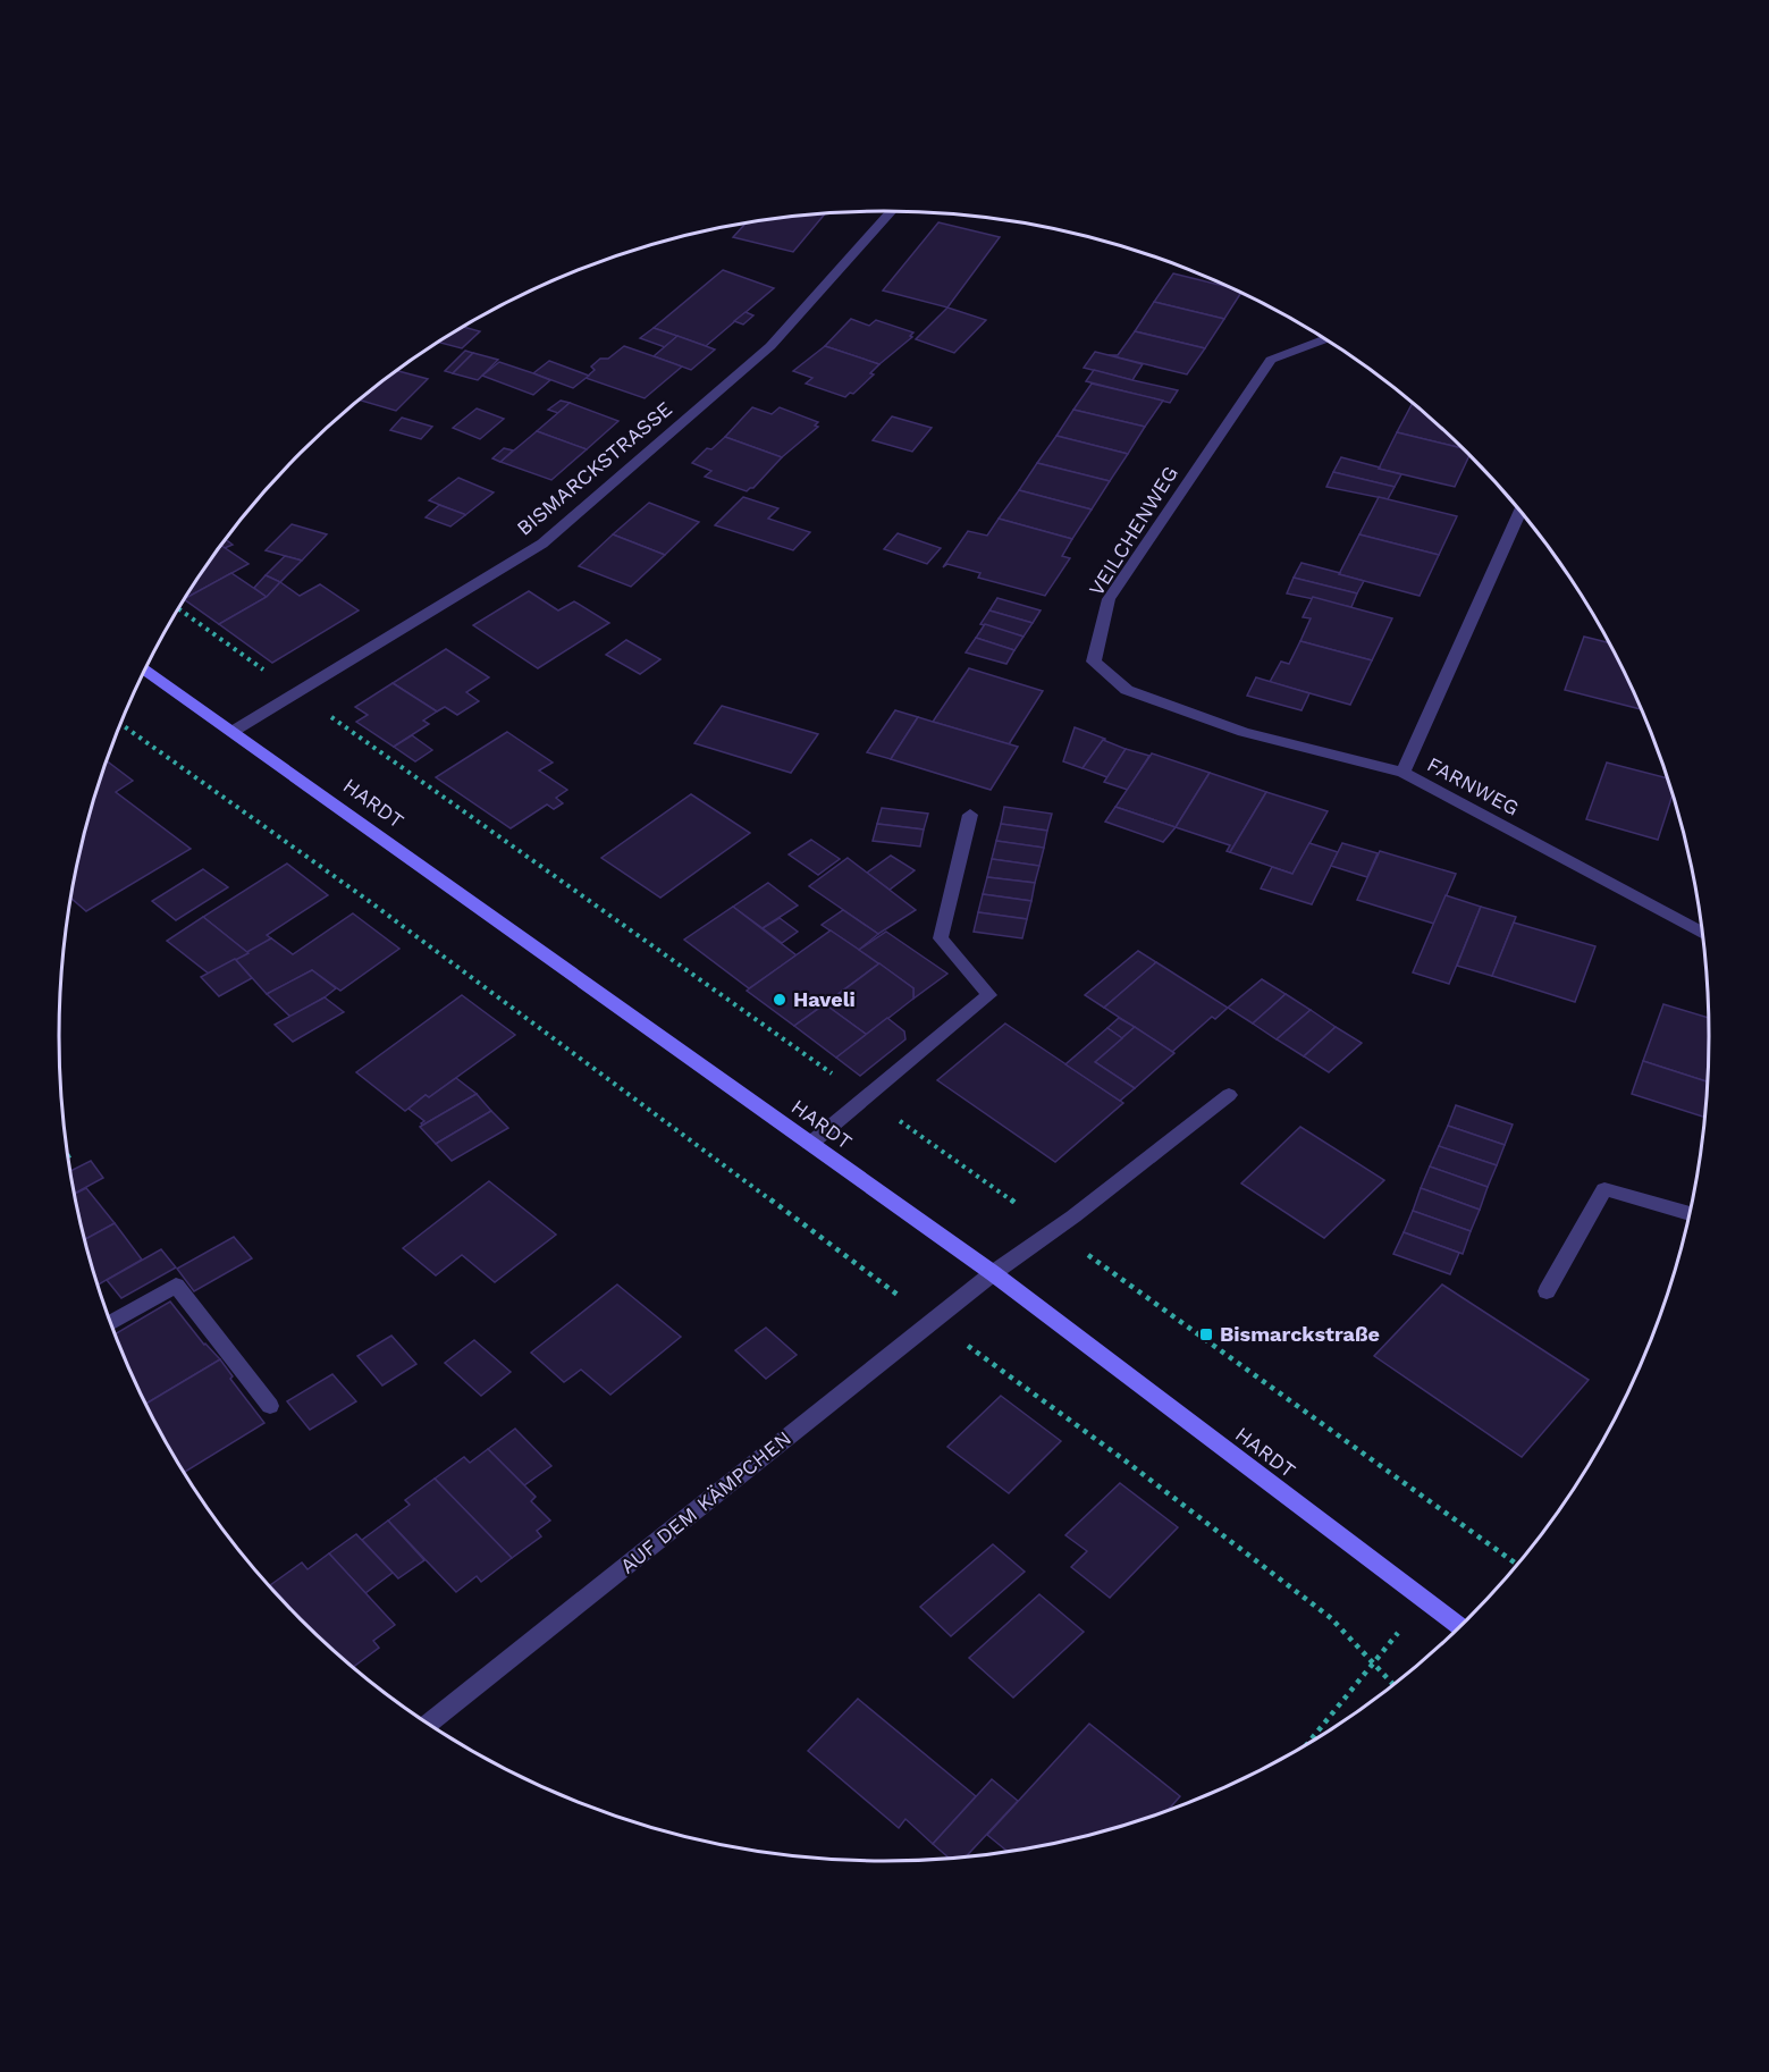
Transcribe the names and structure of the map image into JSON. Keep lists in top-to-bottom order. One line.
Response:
{"streets":{"main road":["HARDT"],"street":["BISMARCKSTRASSE","VEILCHENWEG","FARNWEG","AUF DEM KÄMPCHEN"]},"crossings":[["BISMARCKSTRASSE","HARDT"],["VEILCHENWEG","FARNWEG"],["HARDT","AUF DEM KÄMPCHEN"]],"places":{"other":["Haveli"],"transit":["Bismarckstraße"]}}
